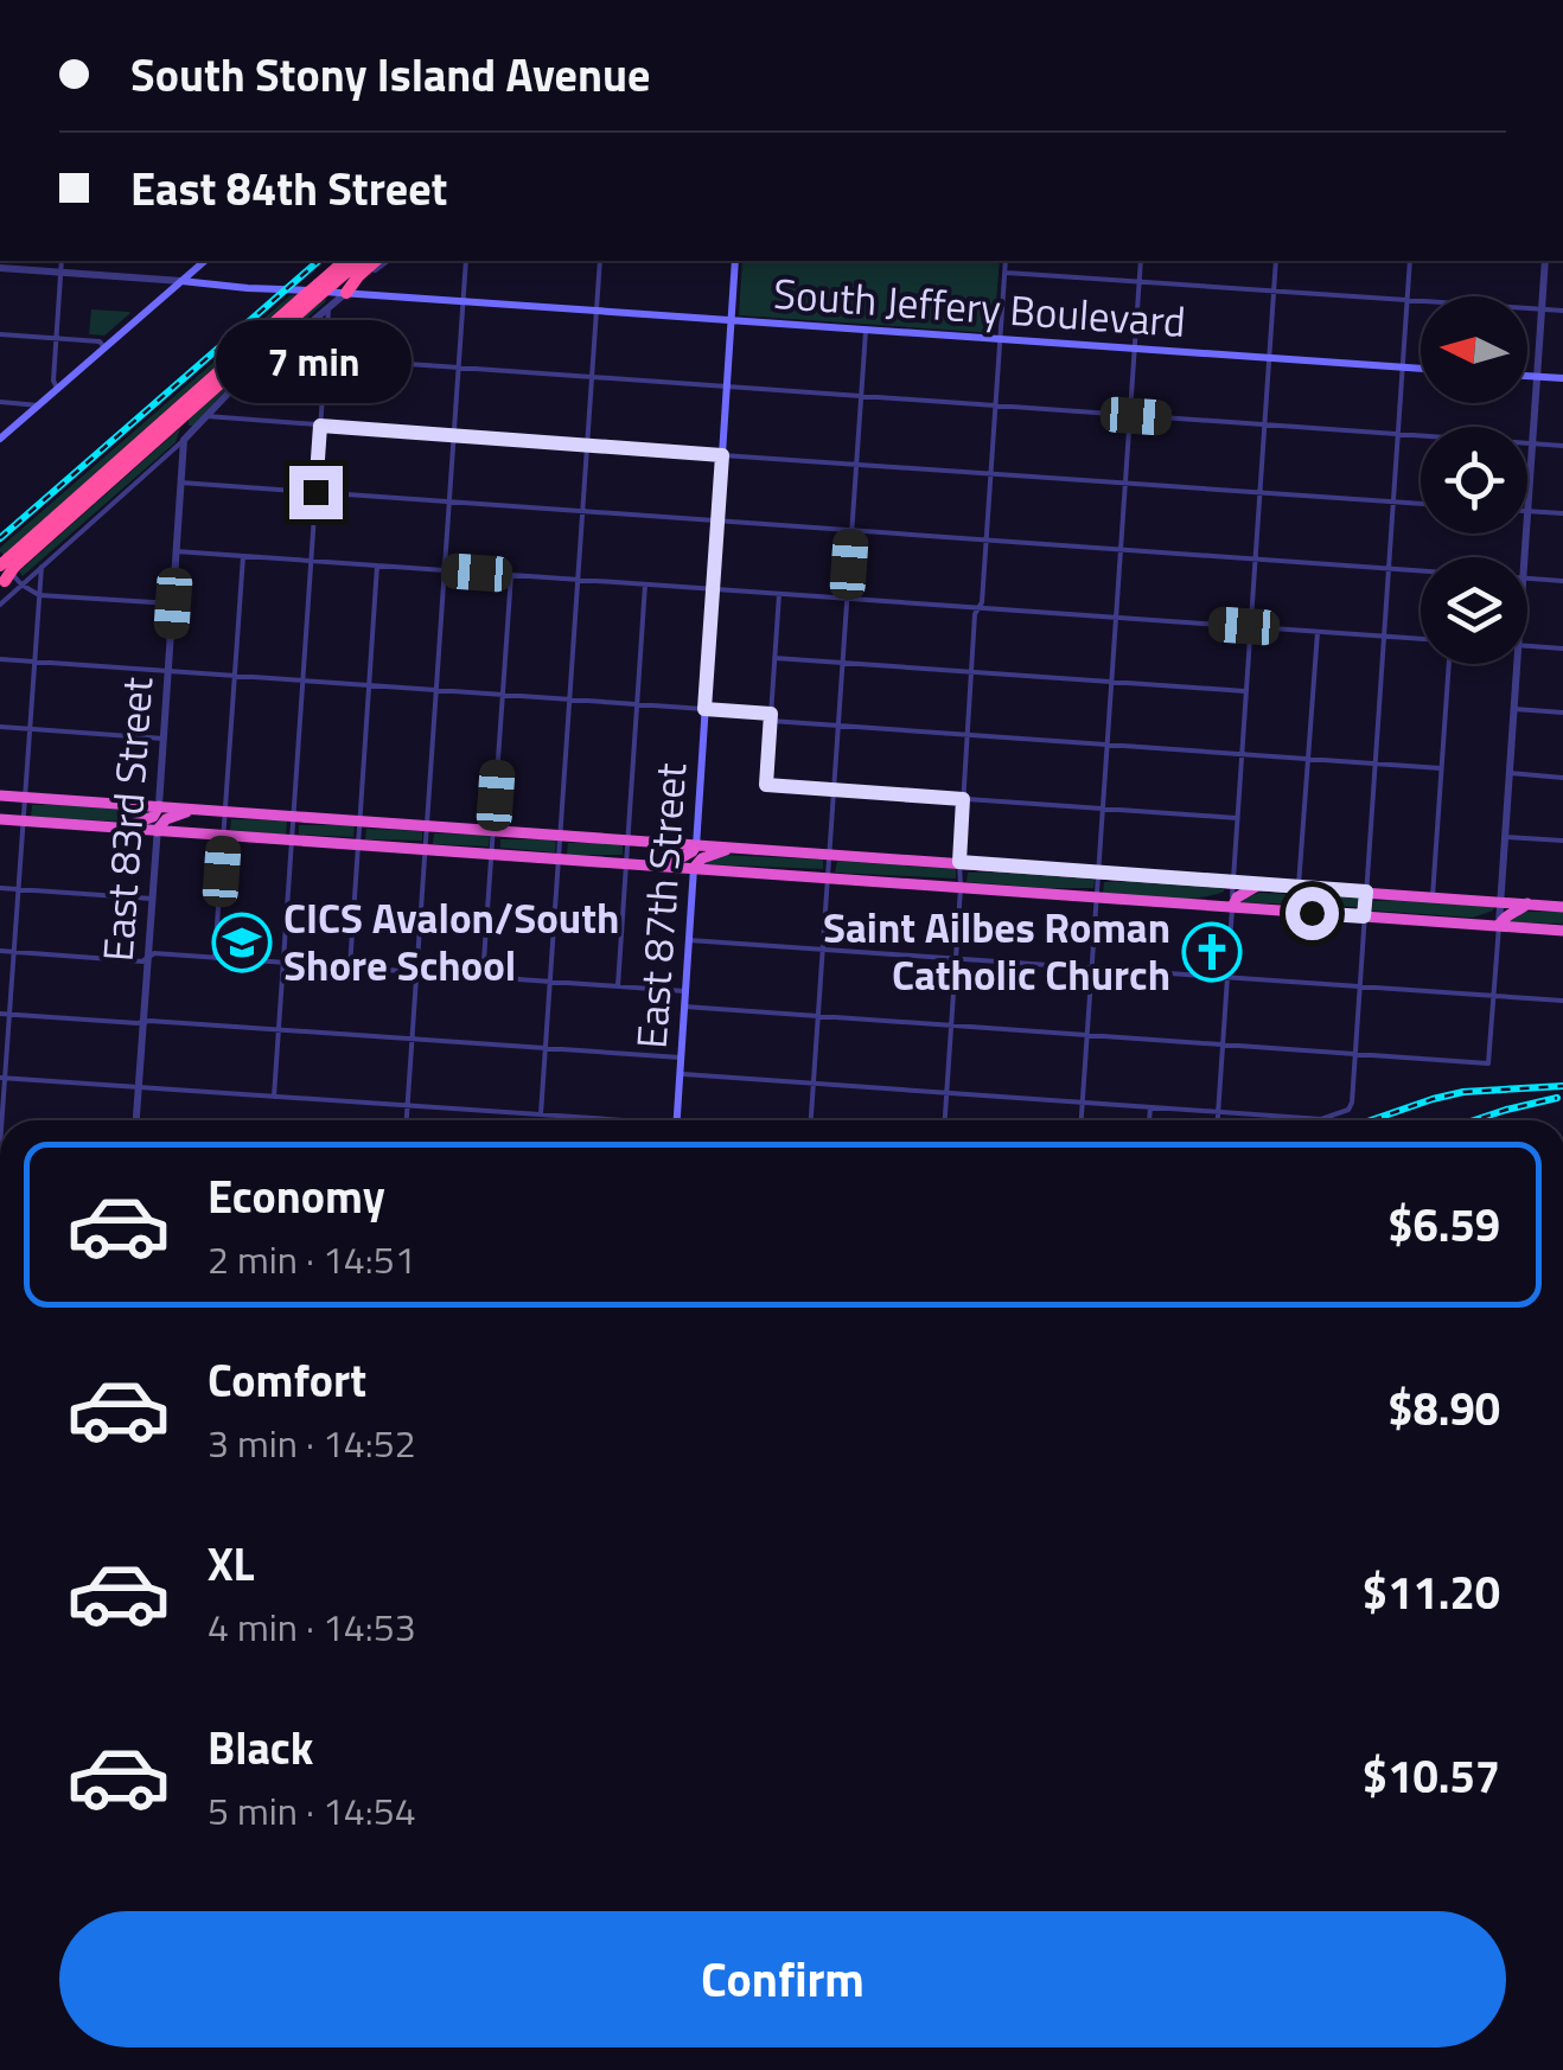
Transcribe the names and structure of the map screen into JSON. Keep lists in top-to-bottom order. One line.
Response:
{"streets":{"main road":["South Jeffery Boulevard","East 87th Street"],"street":["East 83rd Street"]},"crossings":[["South Jeffery Boulevard","East 87th Street"]],"places":{"school or university":["CICS Avalon/South Shore School"],"church":["Saint Ailbes Roman Catholic Church"]},"north":"left","page":{"banner":["South Stony Island Avenue","East 84th Street"],"bubble":"7 min","list":[{"name":"Economy","note":"2 min · 14:51","value":"$6.59"},{"name":"Comfort","note":"3 min · 14:52","value":"$8.90"},{"name":"XL","note":"4 min · 14:53","value":"$11.20"},{"name":"Black","note":"5 min · 14:54","value":"$10.57"}],"buttons":"Confirm"}}
